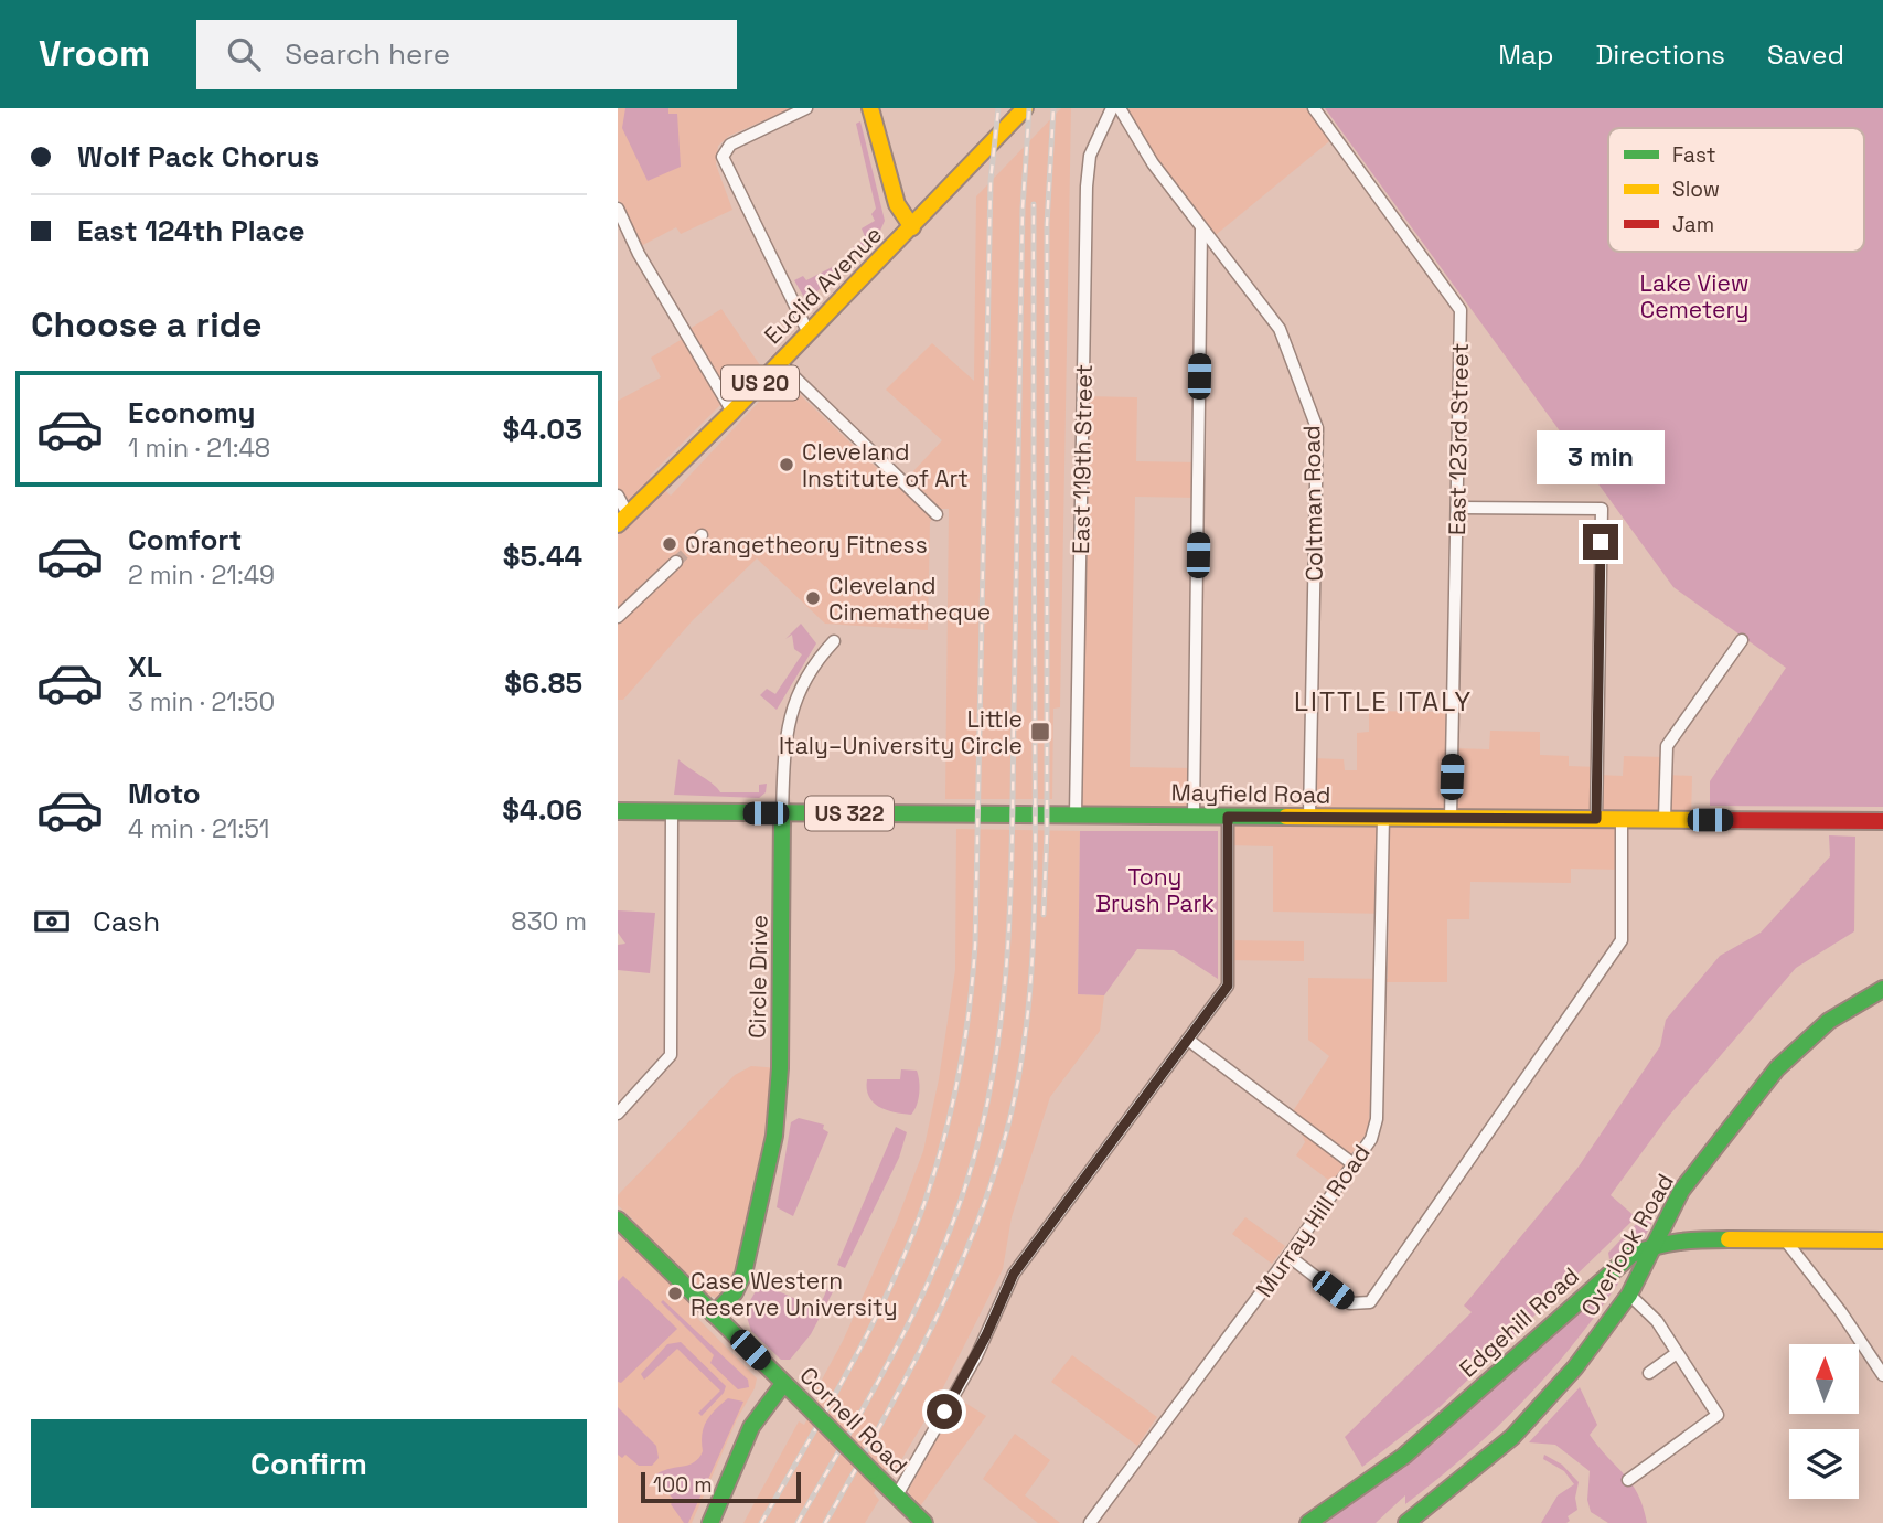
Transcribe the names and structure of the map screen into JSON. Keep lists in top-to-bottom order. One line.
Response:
{"streets":{"street":["Euclid Avenue","US 20","East 123rd Street","East 119th Street","Coltman Road","Mayfield Road","US 322","Circle Drive","Murray Hill Road","Overlook Road","Edgehill Road","Cornell Road"]},"crossings":[["East 123rd Street","Mayfield Road"],["East 119th Street","Mayfield Road"],["Coltman Road","Mayfield Road"],["Mayfield Road","Circle Drive"],["Mayfield Road","Murray Hill Road"],["Circle Drive","Cornell Road"],["Overlook Road","Edgehill Road"]],"districts":["LITTLE ITALY"],"parks":["Lake View Cemetery","Tony Brush Park"],"places":{"other":["Cleveland Institute of Art","Orangetheory Fitness","Cleveland Cinematheque","Case Western Reserve University"],"transit":["Little Italy–University Circle"]},"legend":["Fast","Slow","Jam"],"scale_bar":"100 m","north":"top","page":{"header":"Vroom","search":"Search here","nav":["Map","Directions","Saved"],"banner":["Wolf Pack Chorus","East 124th Place"],"heading":"Choose a ride","list":[{"name":"Economy","note":"1 min · 21:48","value":"$4.03"},{"name":"Comfort","note":"2 min · 21:49","value":"$5.44"},{"name":"XL","note":"3 min · 21:50","value":"$6.85"},{"name":"Moto","note":"4 min · 21:51","value":"$4.06"}],"bubble":"3 min","pay":["Cash","830 m"],"buttons":"Confirm","scale":"100 m"}}
